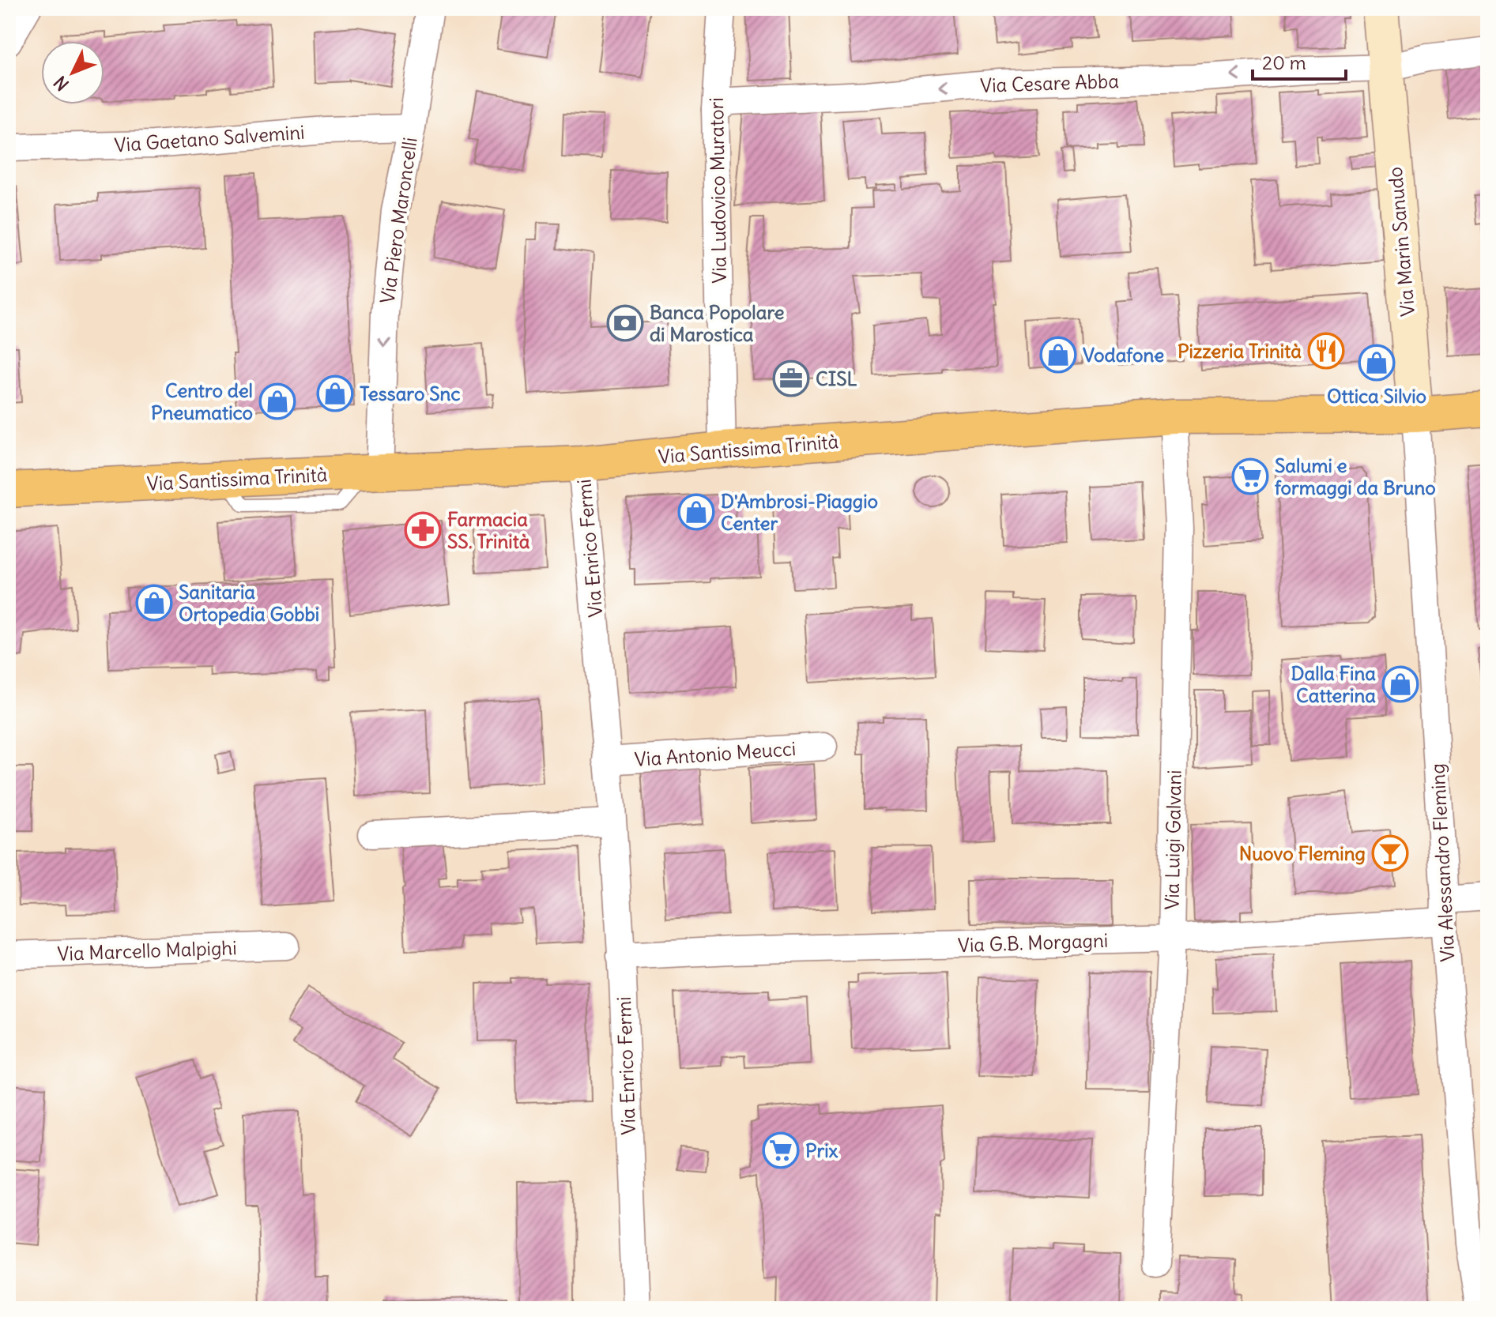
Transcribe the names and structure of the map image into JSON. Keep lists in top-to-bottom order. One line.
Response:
{"streets":{"main road":["Via Santissima Trinità"],"street":["Via Cesare Abba","Via Gaetano Salvemini","Via Ludovico Muratori","Via Piero Maroncelli","Via Marin Sanudo","Via Enrico Fermi","Via Antonio Meucci","Via Luigi Galvani","Via Alessandro Fleming","Via G.B. Morgagni","Via Marcello Malpighi"]},"crossings":[["Via Cesare Abba","Via Ludovico Muratori"],["Via Cesare Abba","Via Marin Sanudo"],["Via Gaetano Salvemini","Via Piero Maroncelli"],["Via Ludovico Muratori","Via Santissima Trinità"],["Via Piero Maroncelli","Via Santissima Trinità"],["Via Marin Sanudo","Via Santissima Trinità"],["Via Marin Sanudo","Via Alessandro Fleming"],["Via Santissima Trinità","Via Enrico Fermi"],["Via Santissima Trinità","Via Luigi Galvani"],["Via Santissima Trinità","Via Alessandro Fleming"],["Via Enrico Fermi","Via Antonio Meucci"],["Via Enrico Fermi","Via G.B. Morgagni"],["Via Luigi Galvani","Via G.B. Morgagni"],["Via Alessandro Fleming","Via G.B. Morgagni"]],"one_way":["Via Cesare Abba","Via Piero Maroncelli"],"places":{"bank":["Banca Popolare di Marostica"],"restaurant":["Pizzeria Trinità"],"shop":["Vodafone","Ottica Silvio","Tessaro Snc","Centro del Pneumatico","D'Ambrosi-Piaggio Center","Sanitaria Ortopedia Gobbi","Dalla Fina Catterina"],"office":["CISL"],"supermarket":["Salumi e formaggi da Bruno","Prix"],"pharmacy":["Farmacia SS. Trinità"],"bar":["Nuovo Fleming"]},"scale_bar":"20 m","north":"bottom left"}
